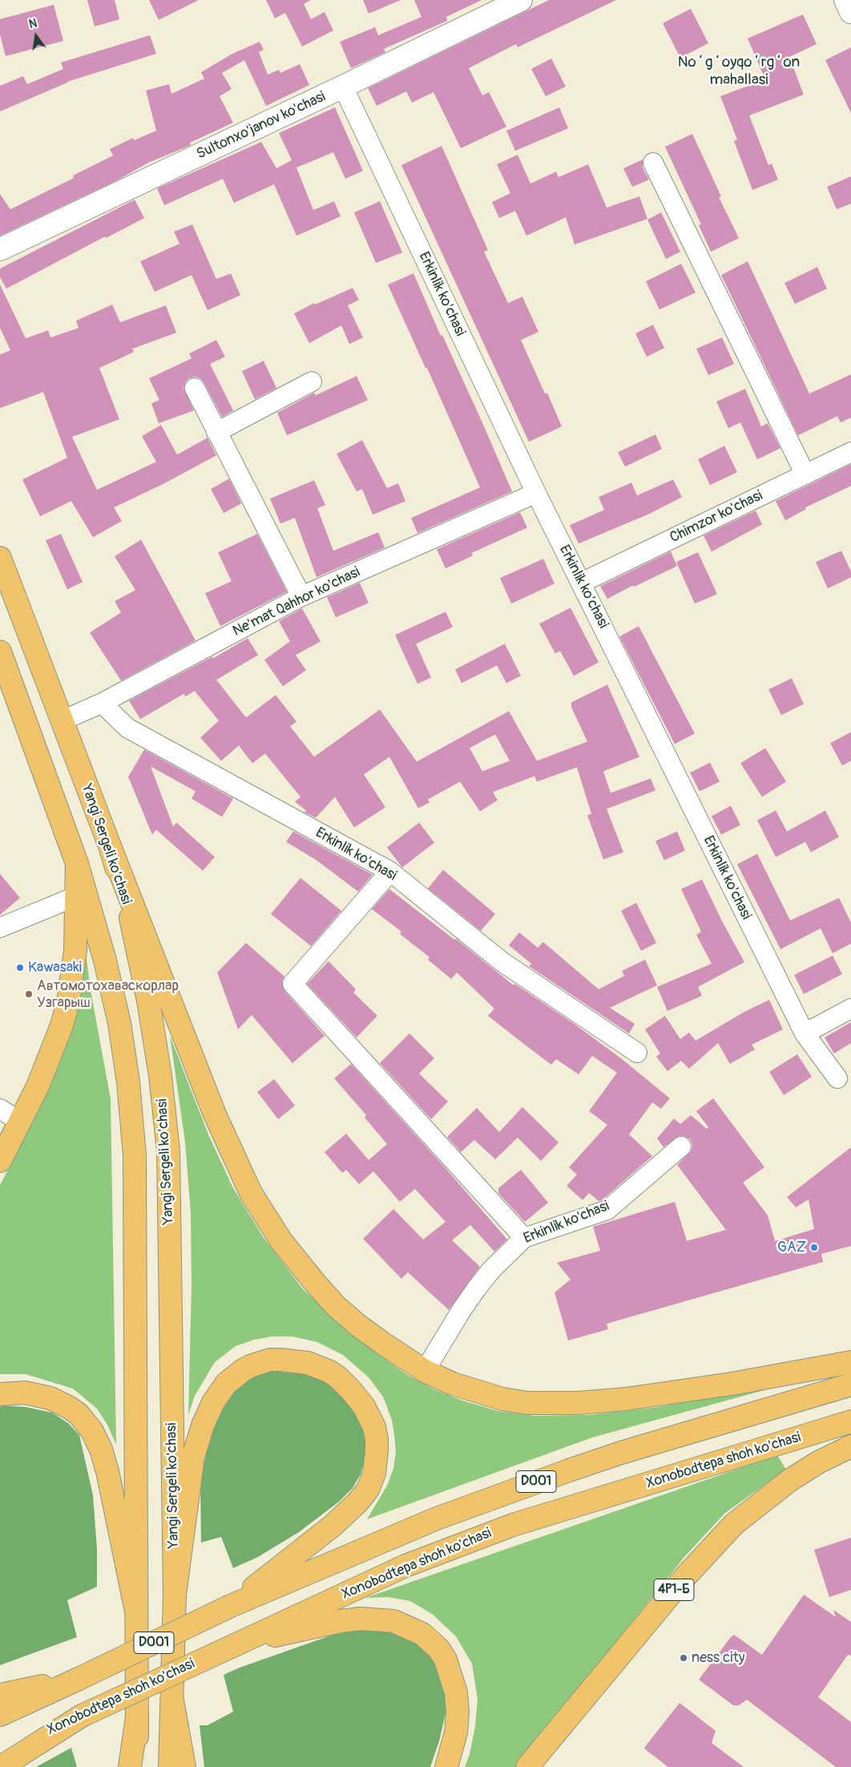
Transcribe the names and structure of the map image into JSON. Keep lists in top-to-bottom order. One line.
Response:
{"streets":{"main road":["Yangi Sergeli ko'chasi","Xonobodtepa shoh ko'chasi","D001","4Р1-Б"],"street":["Sultonxo'janov ko'chasi","Erkinlik ko'chasi","Chimzor ko'chasi","Ne'mat Qahhor ko'chasi"]},"crossings":[["Sultonxo'janov ko'chasi","Erkinlik ko'chasi"],["Erkinlik ko'chasi","Chimzor ko'chasi"],["Erkinlik ko'chasi","Ne'mat Qahhor ko'chasi"],["Ne'mat Qahhor ko'chasi","Yangi Sergeli ko'chasi"]],"districts":["Noʻgʻoyqoʻrgʻon mahallasi"],"places":["Kawasaki","Автомотохаваскорлар Узгарыш","GAZ","ness city"],"north":"top"}
